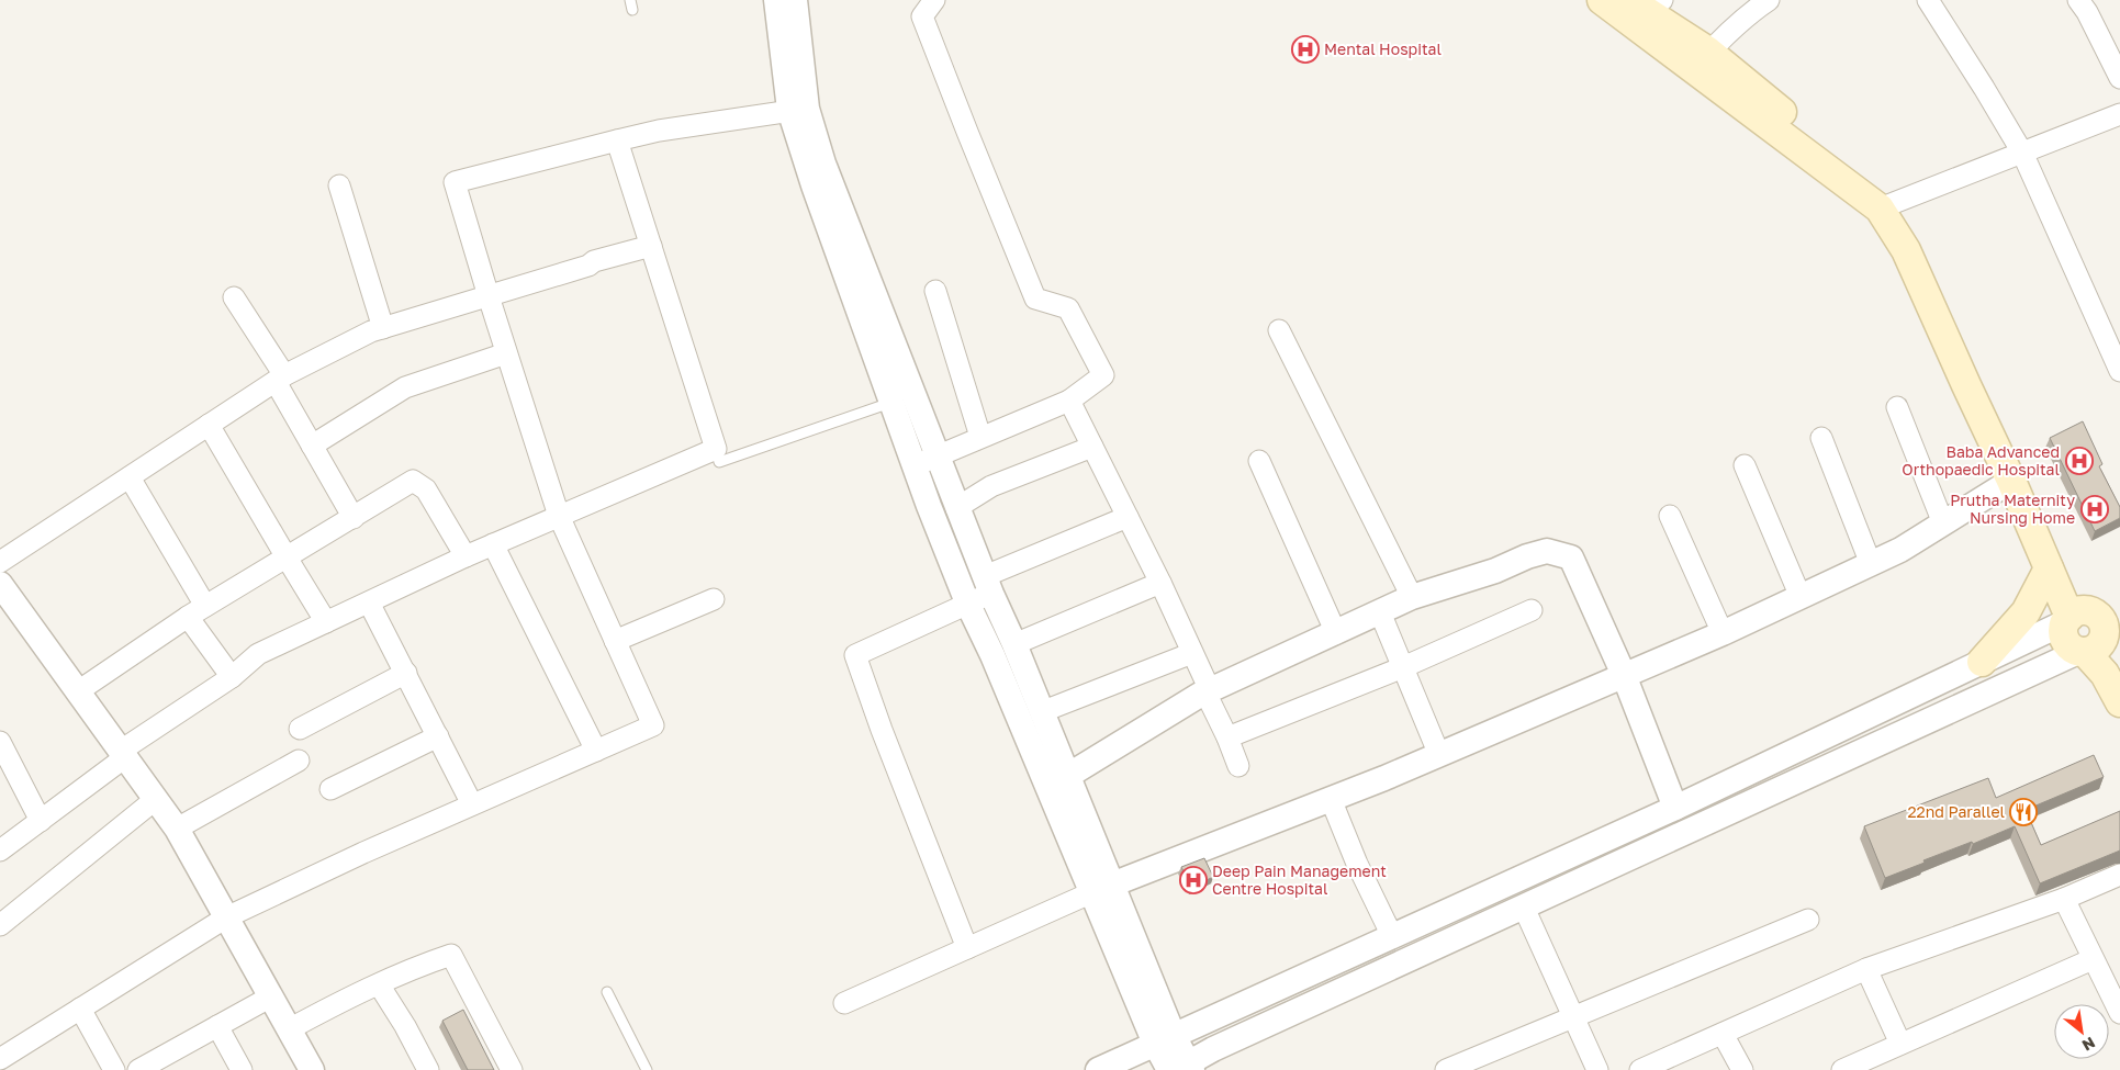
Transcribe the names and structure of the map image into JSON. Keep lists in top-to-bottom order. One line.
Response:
{"places":{"hospital":["Mental Hospital","Baba Advanced Orthopaedic Hospital","Prutha Maternity Nursing Home","Deep Pain Management Centre Hospital"],"restaurant":["22nd Parallel"]},"north":"bottom right"}
